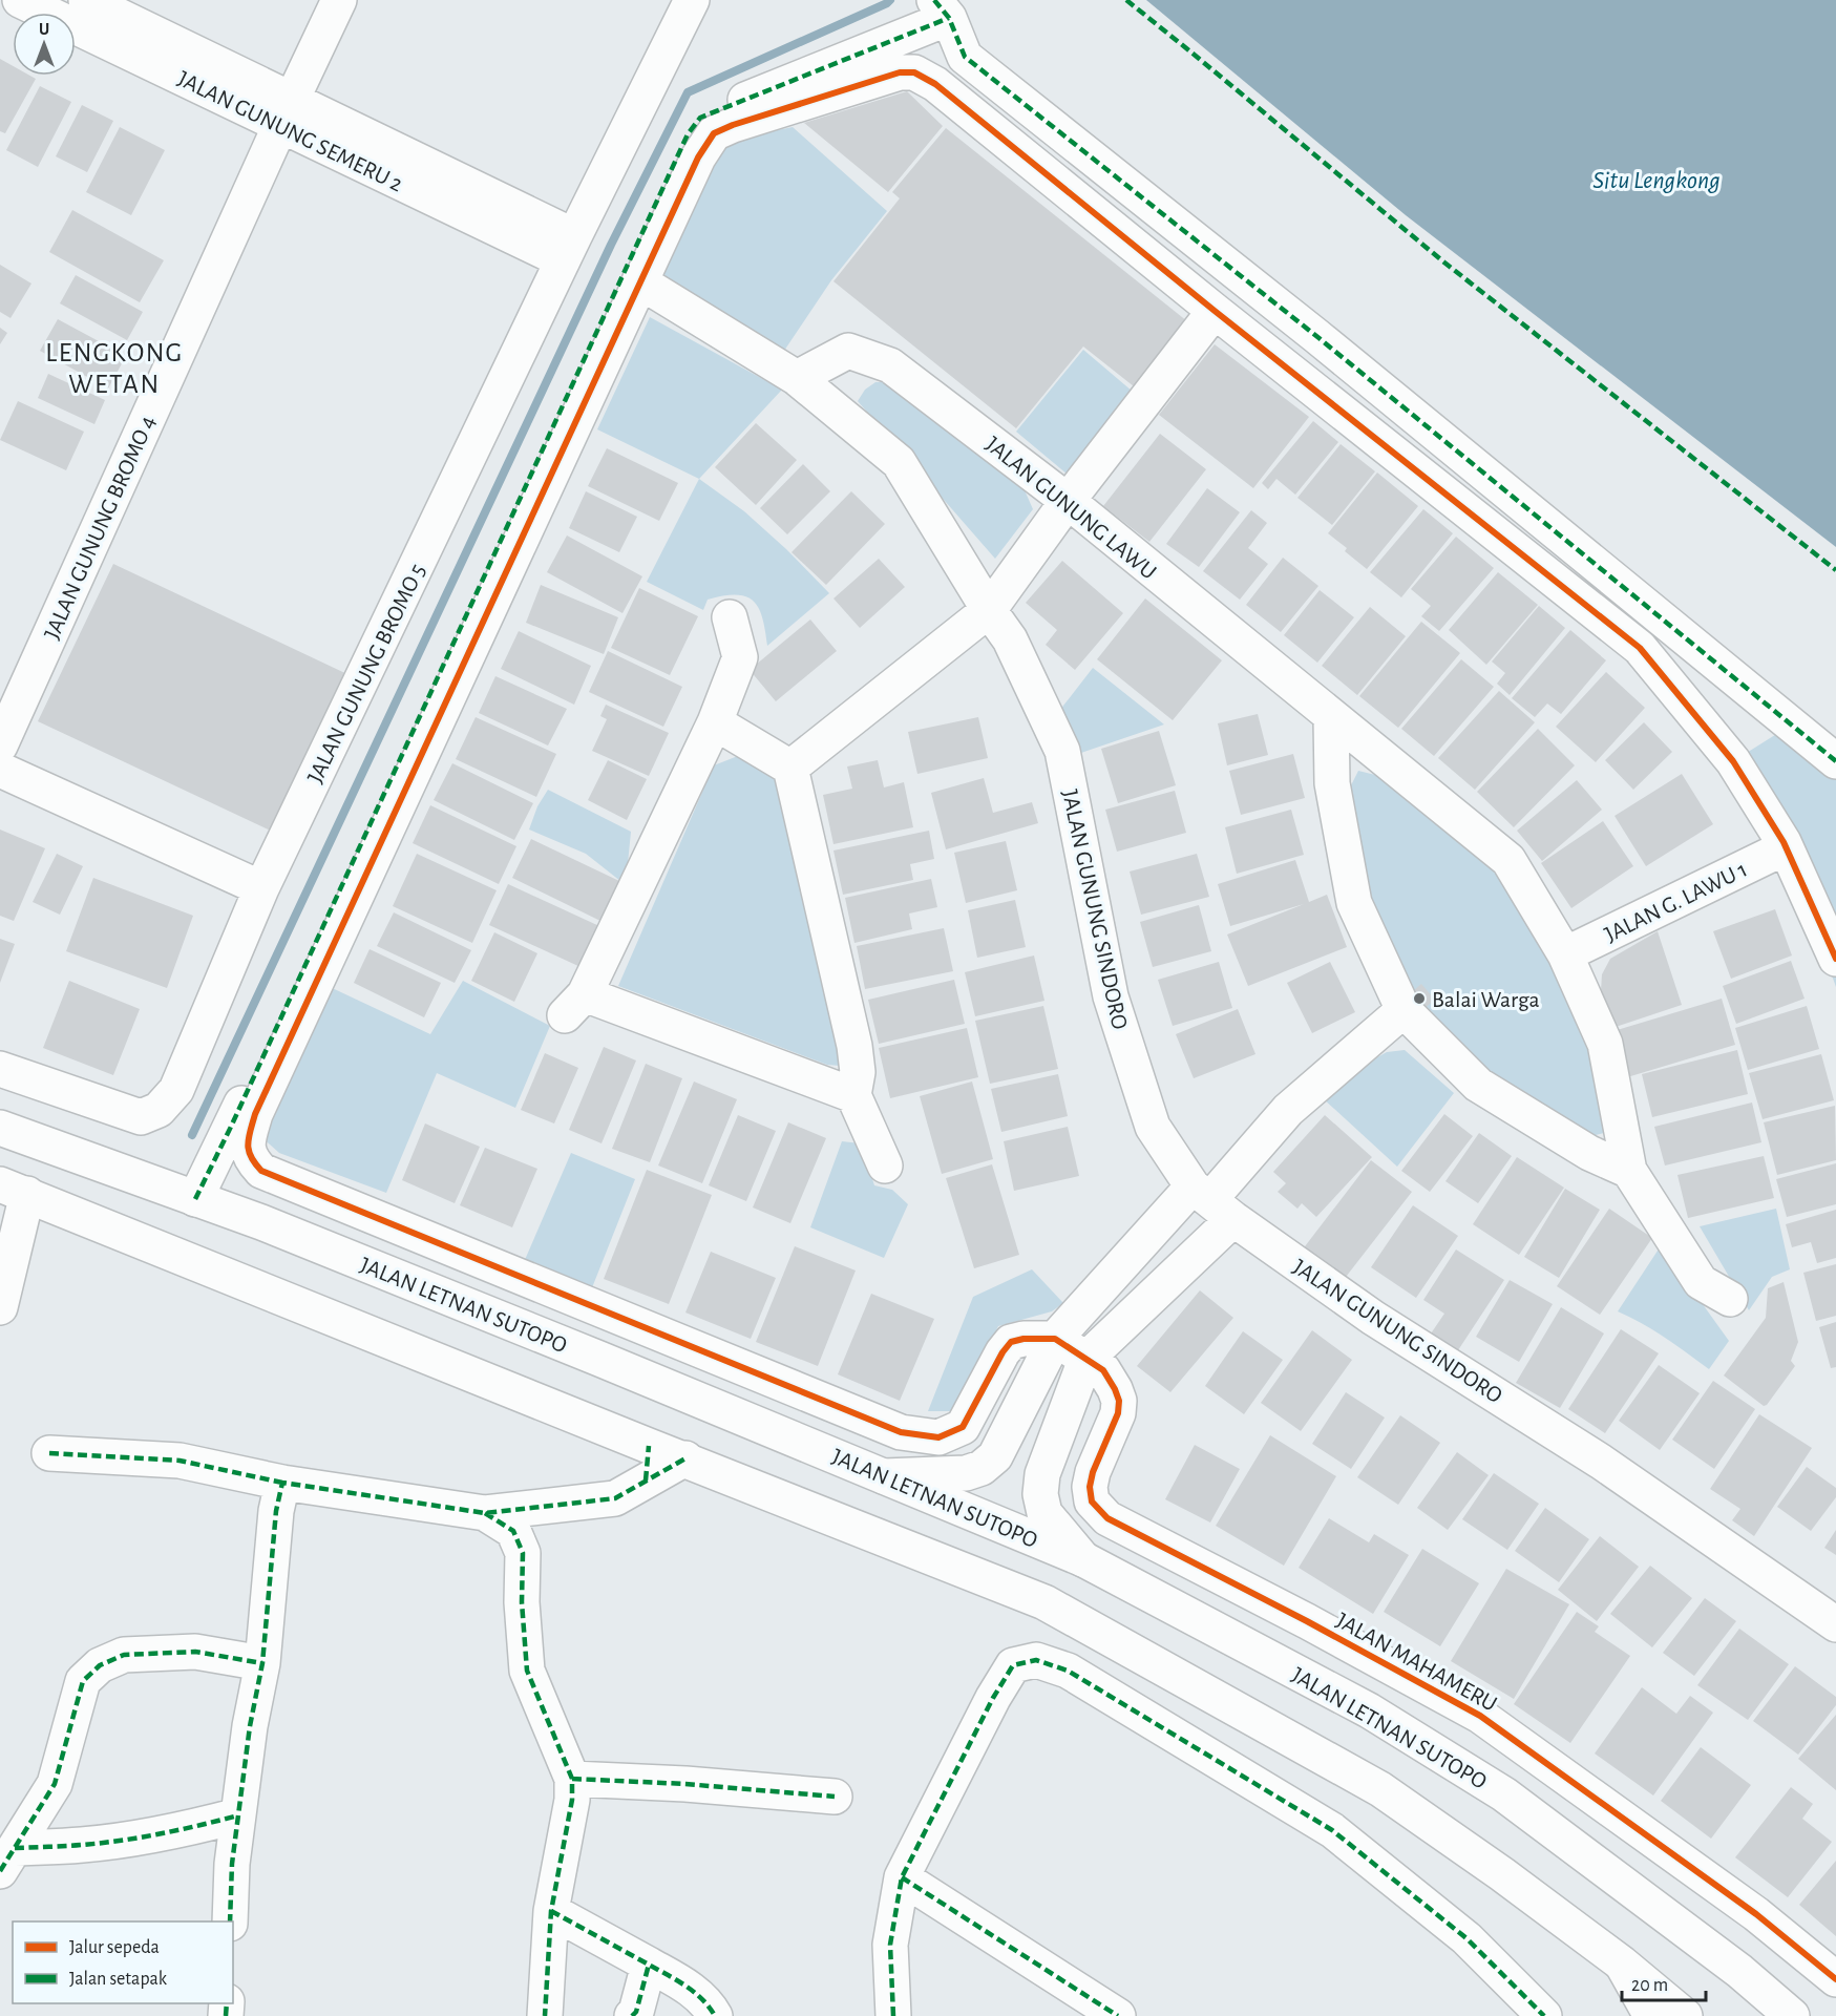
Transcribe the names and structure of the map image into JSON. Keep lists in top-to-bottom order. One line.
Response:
{"streets":{"street":["JALAN GUNUNG SEMERU 2","JALAN GUNUNG LAWU","JALAN GUNUNG BROMO 4","JALAN GUNUNG BROMO 5","JALAN G. LAWU 1","JALAN GUNUNG SINDORO","JALAN LETNAN SUTOPO","JALAN MAHAMERU"]},"crossings":[["JALAN GUNUNG SEMERU 2","JALAN GUNUNG BROMO 4"],["JALAN GUNUNG SEMERU 2","JALAN GUNUNG BROMO 5"],["JALAN GUNUNG LAWU","JALAN G. LAWU 1"],["JALAN GUNUNG LAWU","JALAN GUNUNG SINDORO"]],"districts":["LENGKONG WETAN"],"water":["Situ Lengkong"],"places":["Balai Warga"],"legend":["Jalur sepeda","Jalan setapak"],"scale_bar":"20 m","north":"top"}
